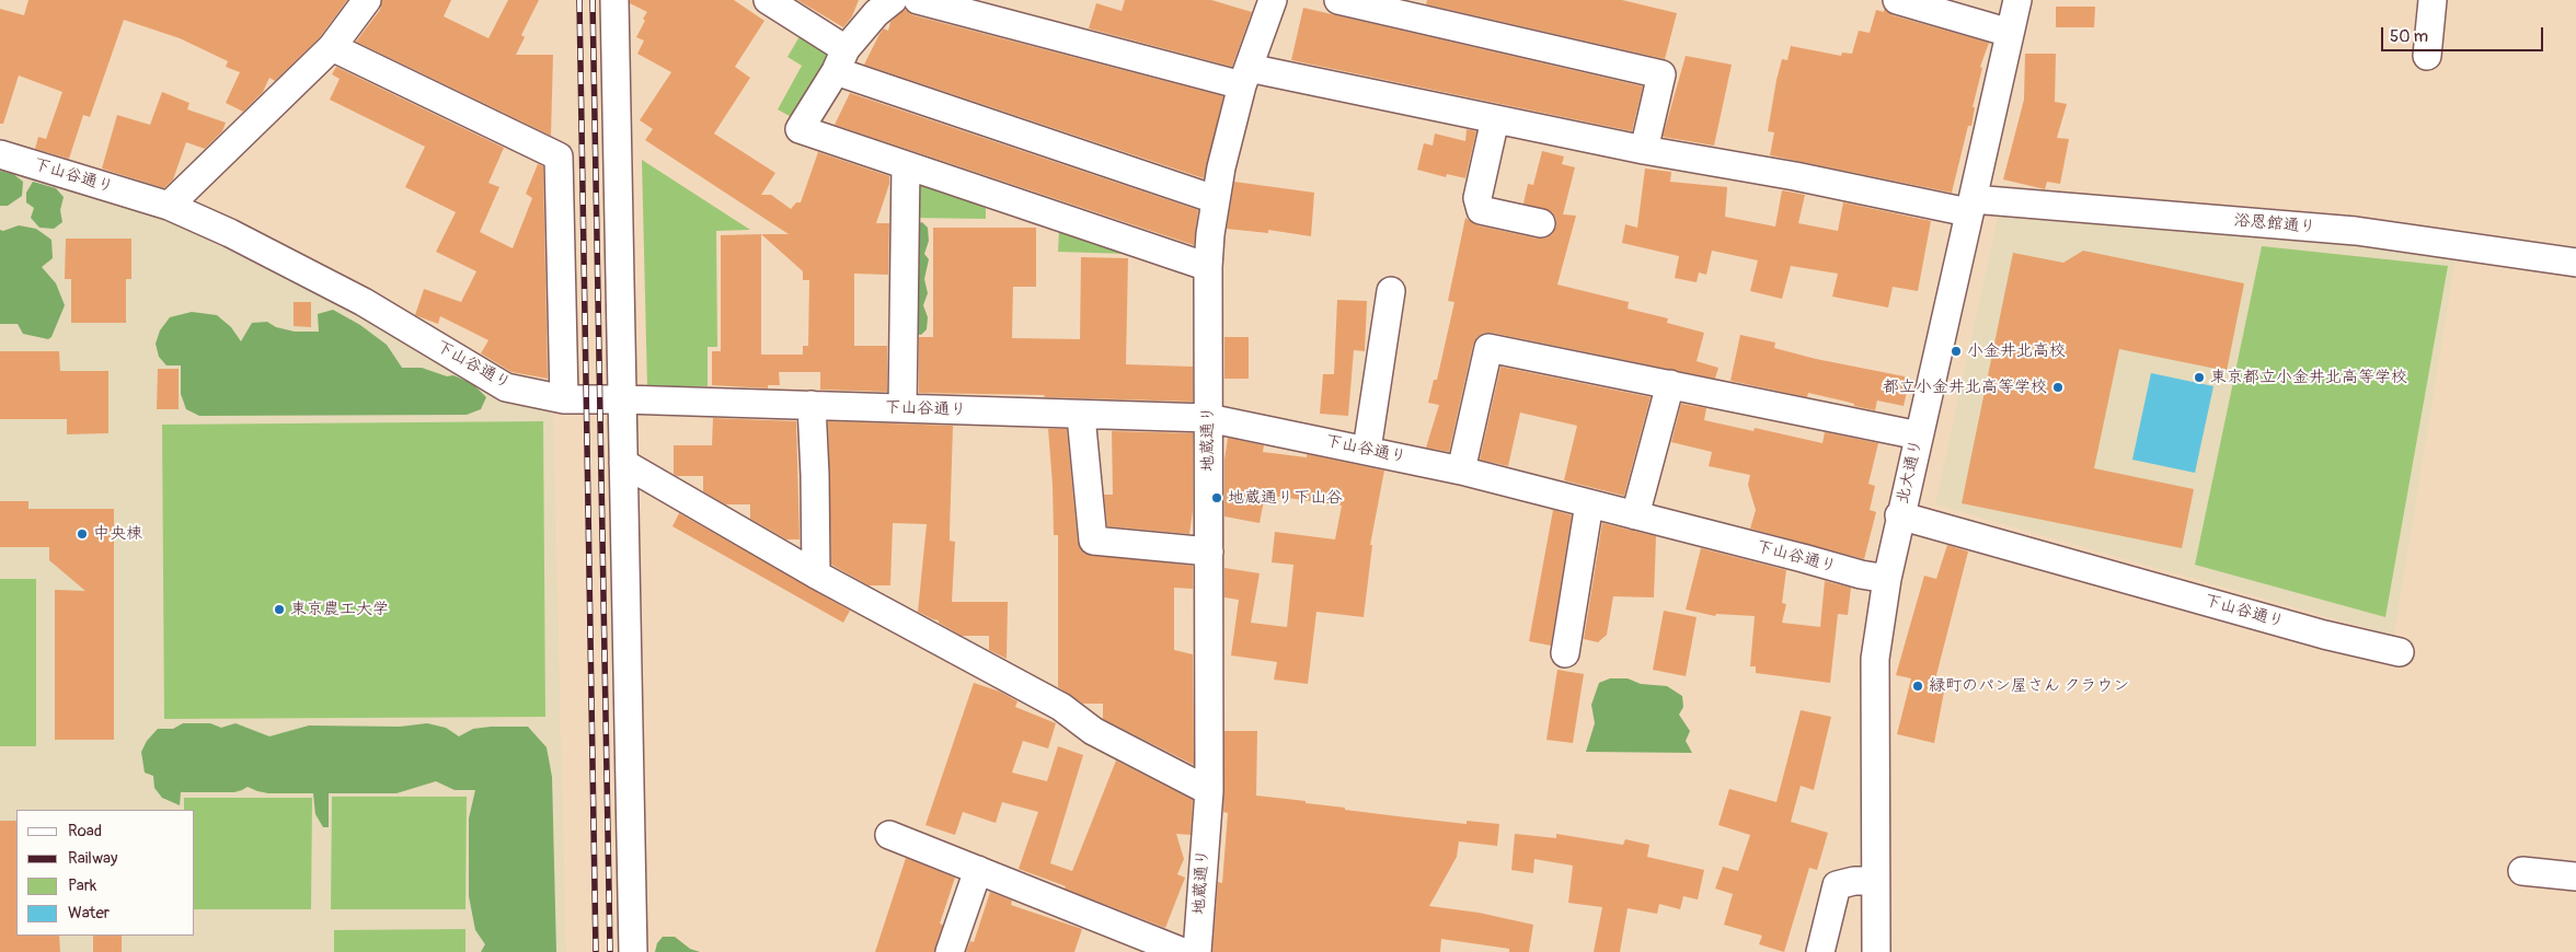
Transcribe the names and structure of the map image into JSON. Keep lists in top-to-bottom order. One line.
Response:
{"streets":{"street":["下山谷通り","浴恩館通り","地蔵通り","北大通り"]},"crossings":[["下山谷通り","地蔵通り"],["下山谷通り","北大通り"],["浴恩館通り","地蔵通り"],["浴恩館通り","北大通り"]],"places":["小金井北高校","東京都立小金井北高等学校","都立小金井北高等学校","地蔵通り下山谷","中央棟","東京農工大学","緑町のパン屋さん クラウン"],"legend":["Road","Railway","Park","Water"],"scale_bar":"50 m"}
